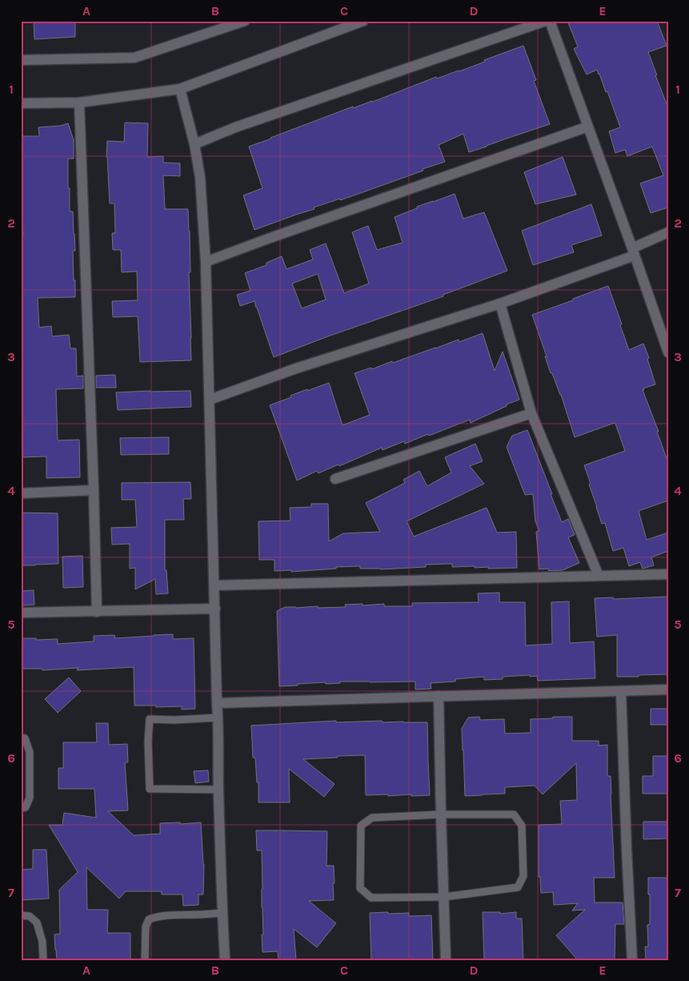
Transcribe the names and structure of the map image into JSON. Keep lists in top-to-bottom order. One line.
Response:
{"grid":{"columns":["A","B","C","D","E"],"rows":["1","2","3","4","5","6","7"]}}
